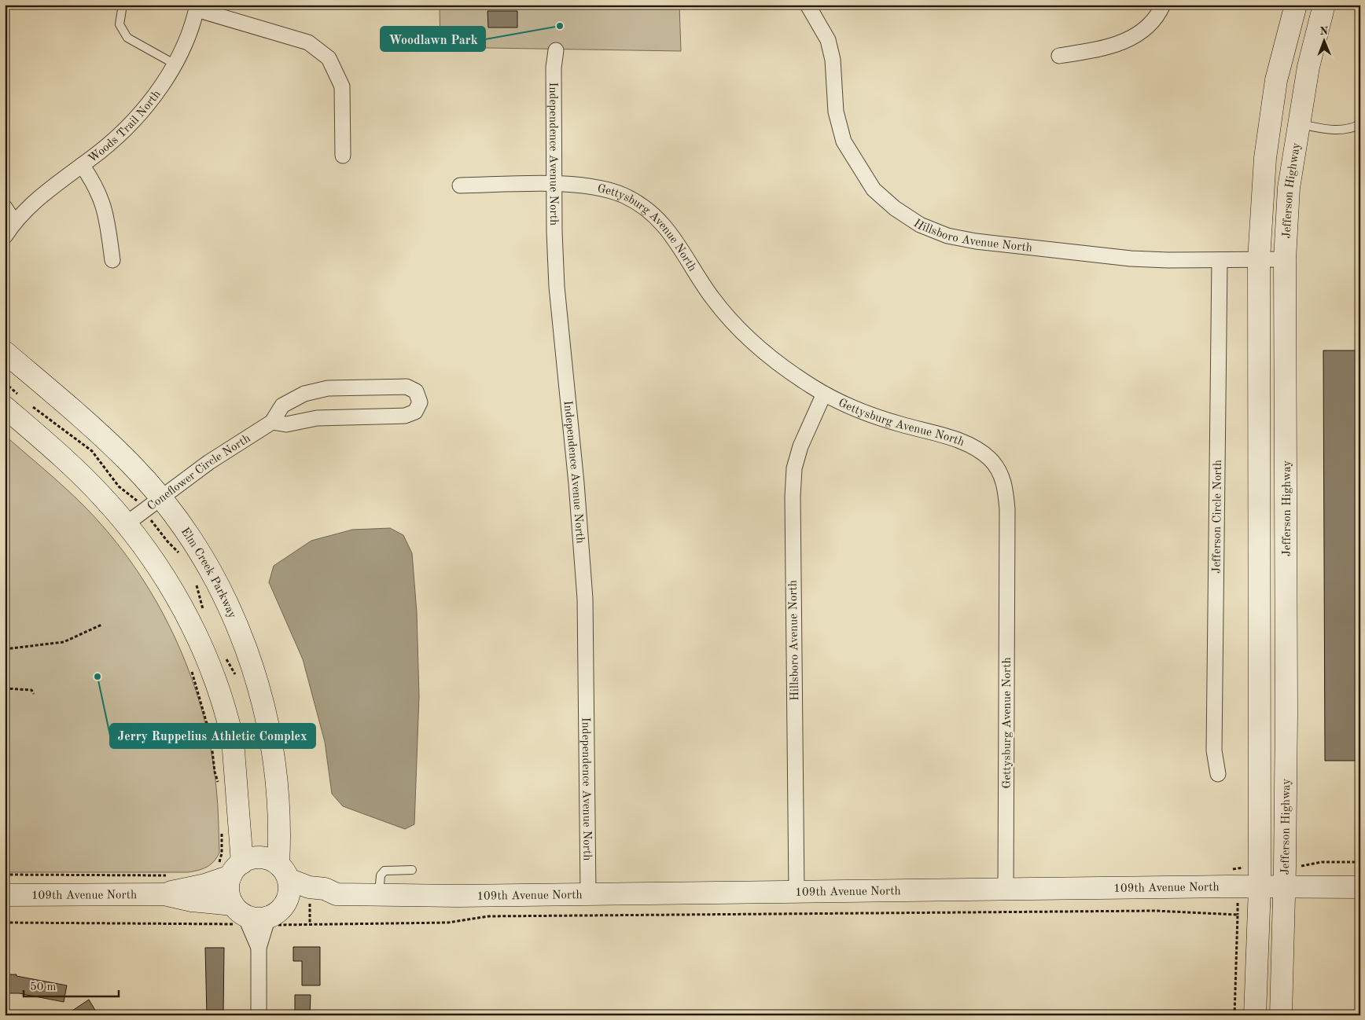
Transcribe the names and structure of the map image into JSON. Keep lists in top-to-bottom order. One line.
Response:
{"streets":{"street":["Woods Trail North","Independence Avenue North","Jefferson Highway","Gettysburg Avenue North","Hillsboro Avenue North","Coneflower Circle North","Jefferson Circle North","Elm Creek Parkway","109th Avenue North"]},"crossings":[["Independence Avenue North","Gettysburg Avenue North"],["Independence Avenue North","109th Avenue North"],["Jefferson Highway","Hillsboro Avenue North"],["Jefferson Highway","109th Avenue North"],["Gettysburg Avenue North","Hillsboro Avenue North"],["Gettysburg Avenue North","109th Avenue North"],["Hillsboro Avenue North","Jefferson Circle North"],["Hillsboro Avenue North","109th Avenue North"],["Coneflower Circle North","Elm Creek Parkway"],["Elm Creek Parkway","109th Avenue North"]],"places":["Woodlawn Park","Jerry Ruppelius Athletic Complex"],"scale_bar":"50 m","north":"top"}
